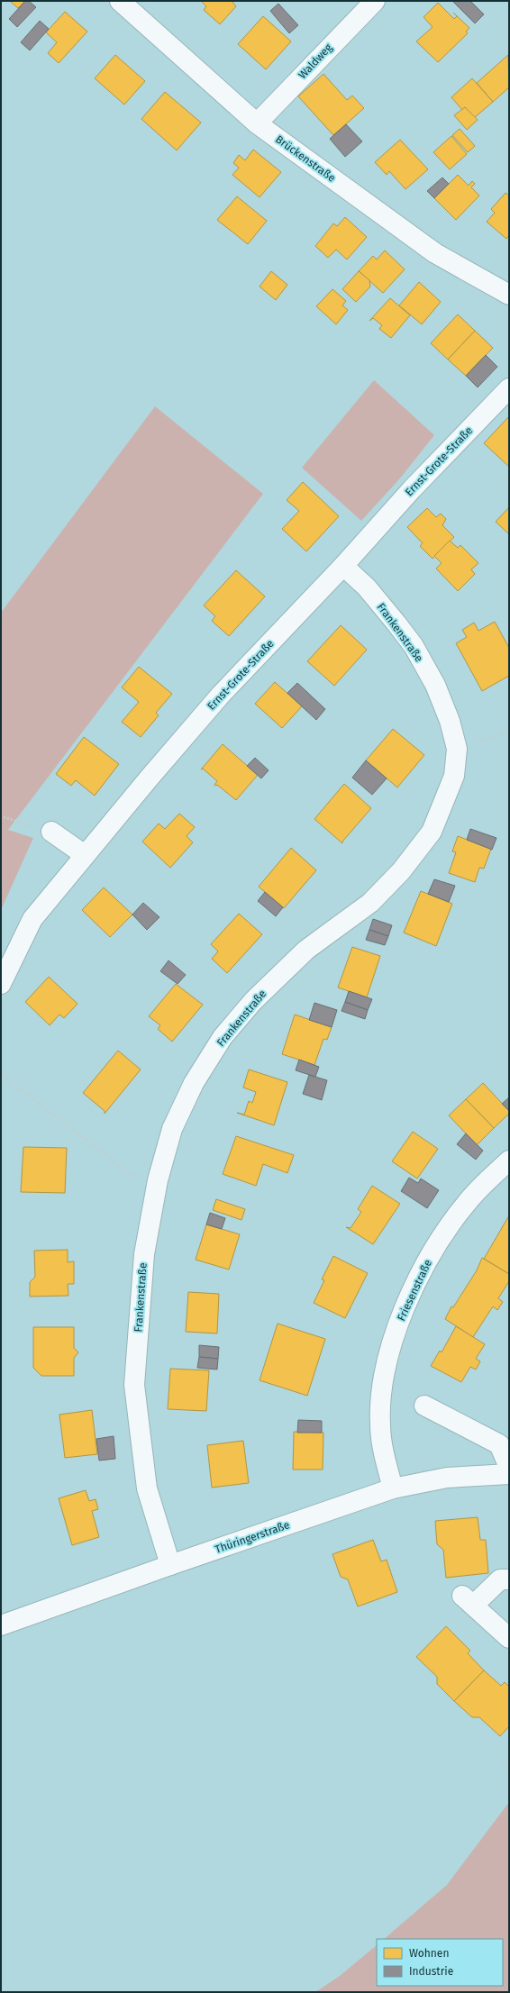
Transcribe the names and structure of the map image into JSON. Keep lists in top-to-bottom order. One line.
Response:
{"streets":{"street":["Waldweg","Brückenstraße","Ernst-Grote-Straße","Frankenstraße","Friesenstraße","Thüringerstraße"]},"crossings":[["Waldweg","Brückenstraße"],["Ernst-Grote-Straße","Frankenstraße"],["Frankenstraße","Thüringerstraße"],["Friesenstraße","Thüringerstraße"]],"legend":["Wohnen","Industrie"]}
